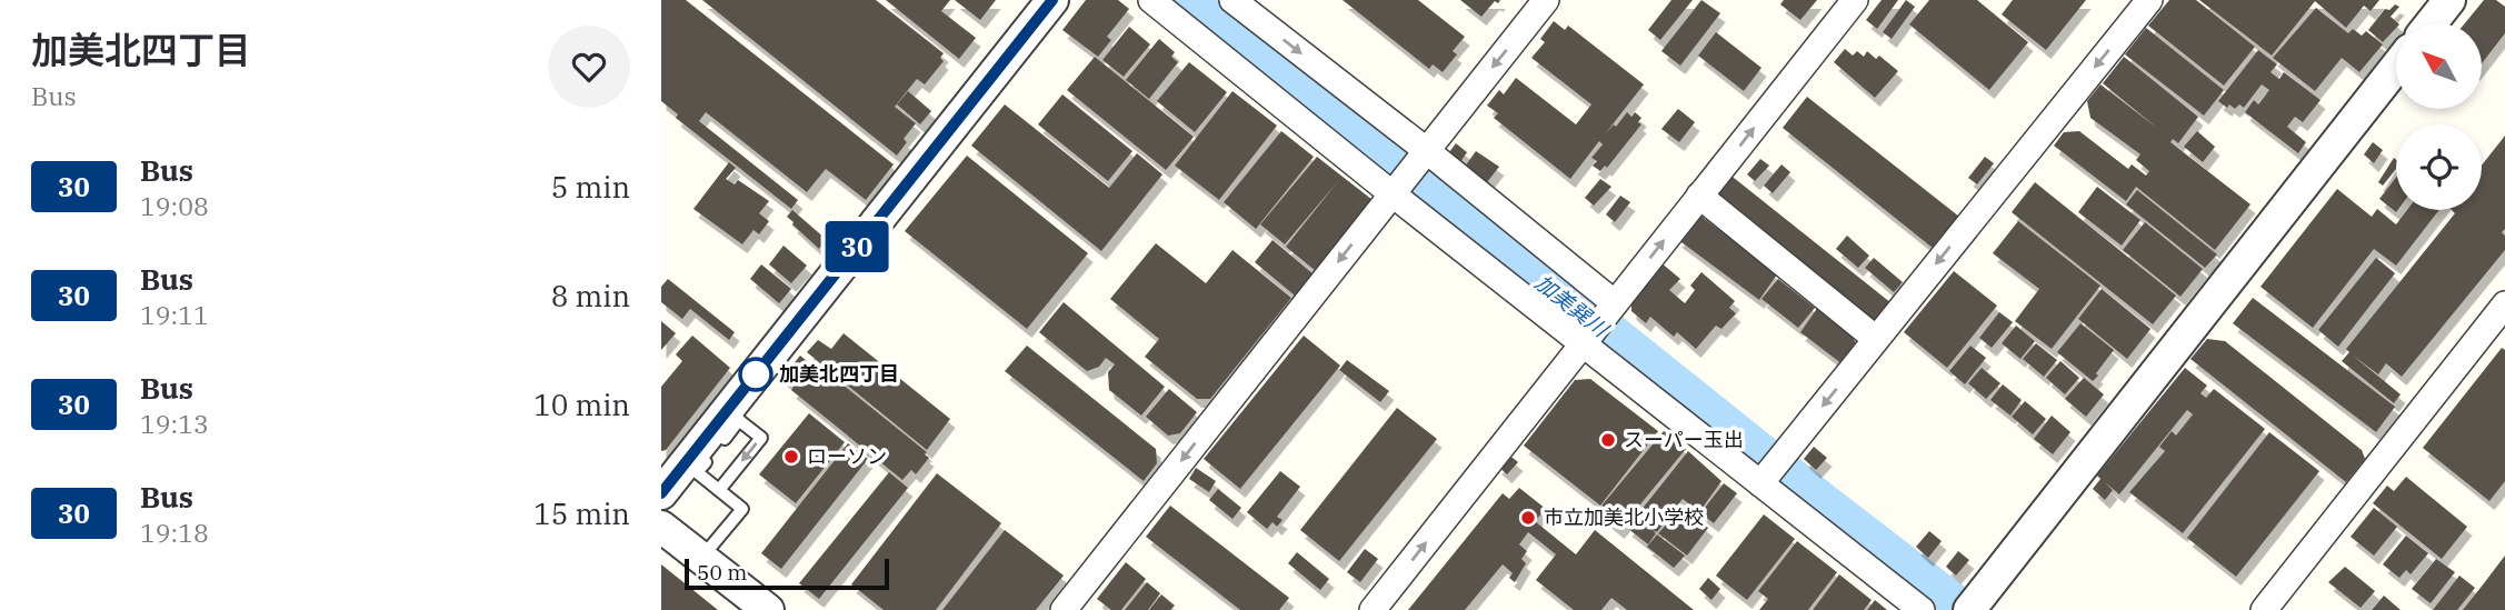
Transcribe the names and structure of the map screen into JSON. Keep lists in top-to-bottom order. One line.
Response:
{"water":["加美巽川"],"places":["加美北四丁目","スーパー玉出","ローソン","市立加美北小学校"],"lines":["bus line 30"],"scale_bar":"50 m","north":"top left","page":{"heading":["加美北四丁目","Bus"],"on_map":"30","list":[{"mark":"30","name":"Bus","note":"19:08","value":"5 min"},{"mark":"30","name":"Bus","note":"19:11","value":"8 min"},{"mark":"30","name":"Bus","note":"19:13","value":"10 min"},{"mark":"30","name":"Bus","note":"19:18","value":"15 min"}],"scale":"50 m"}}
